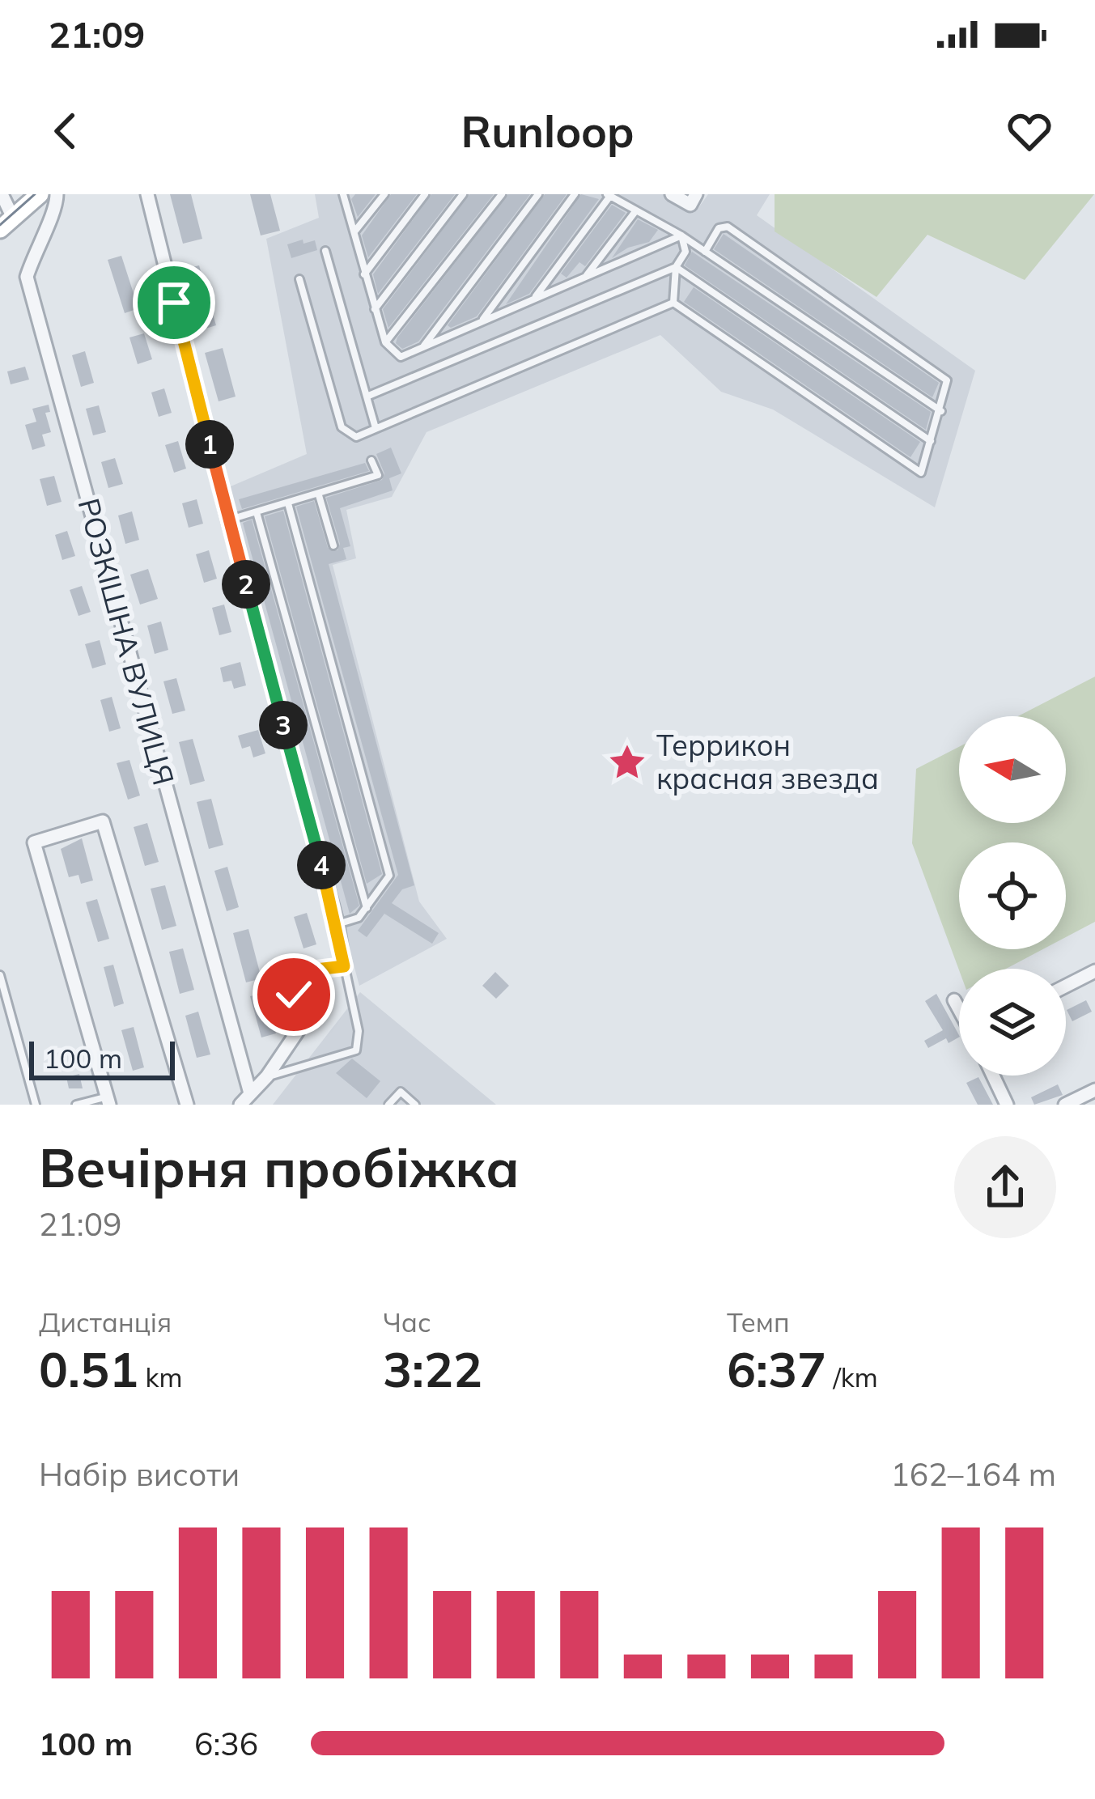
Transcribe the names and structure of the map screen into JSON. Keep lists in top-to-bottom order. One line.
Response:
{"streets":{"street":["РОЗКІШНА ВУЛИЦЯ"]},"places":{"place":["Террикон красная звезда"]},"scale_bar":"100 m","north":"left","page":{"status":"21:09","header":"Runloop","pins":["1","2","3","4"],"scale":"100 m","heading":["Вечірня пробіжка","21:09"],"stats":[["Дистанція","0.51 km"],["Час","3:22"],["Темп","6:37 /km"]],"chart":["Набір висоти","162–164 m"],"list":[{"name":"100 m","note":"6:36"}]}}
